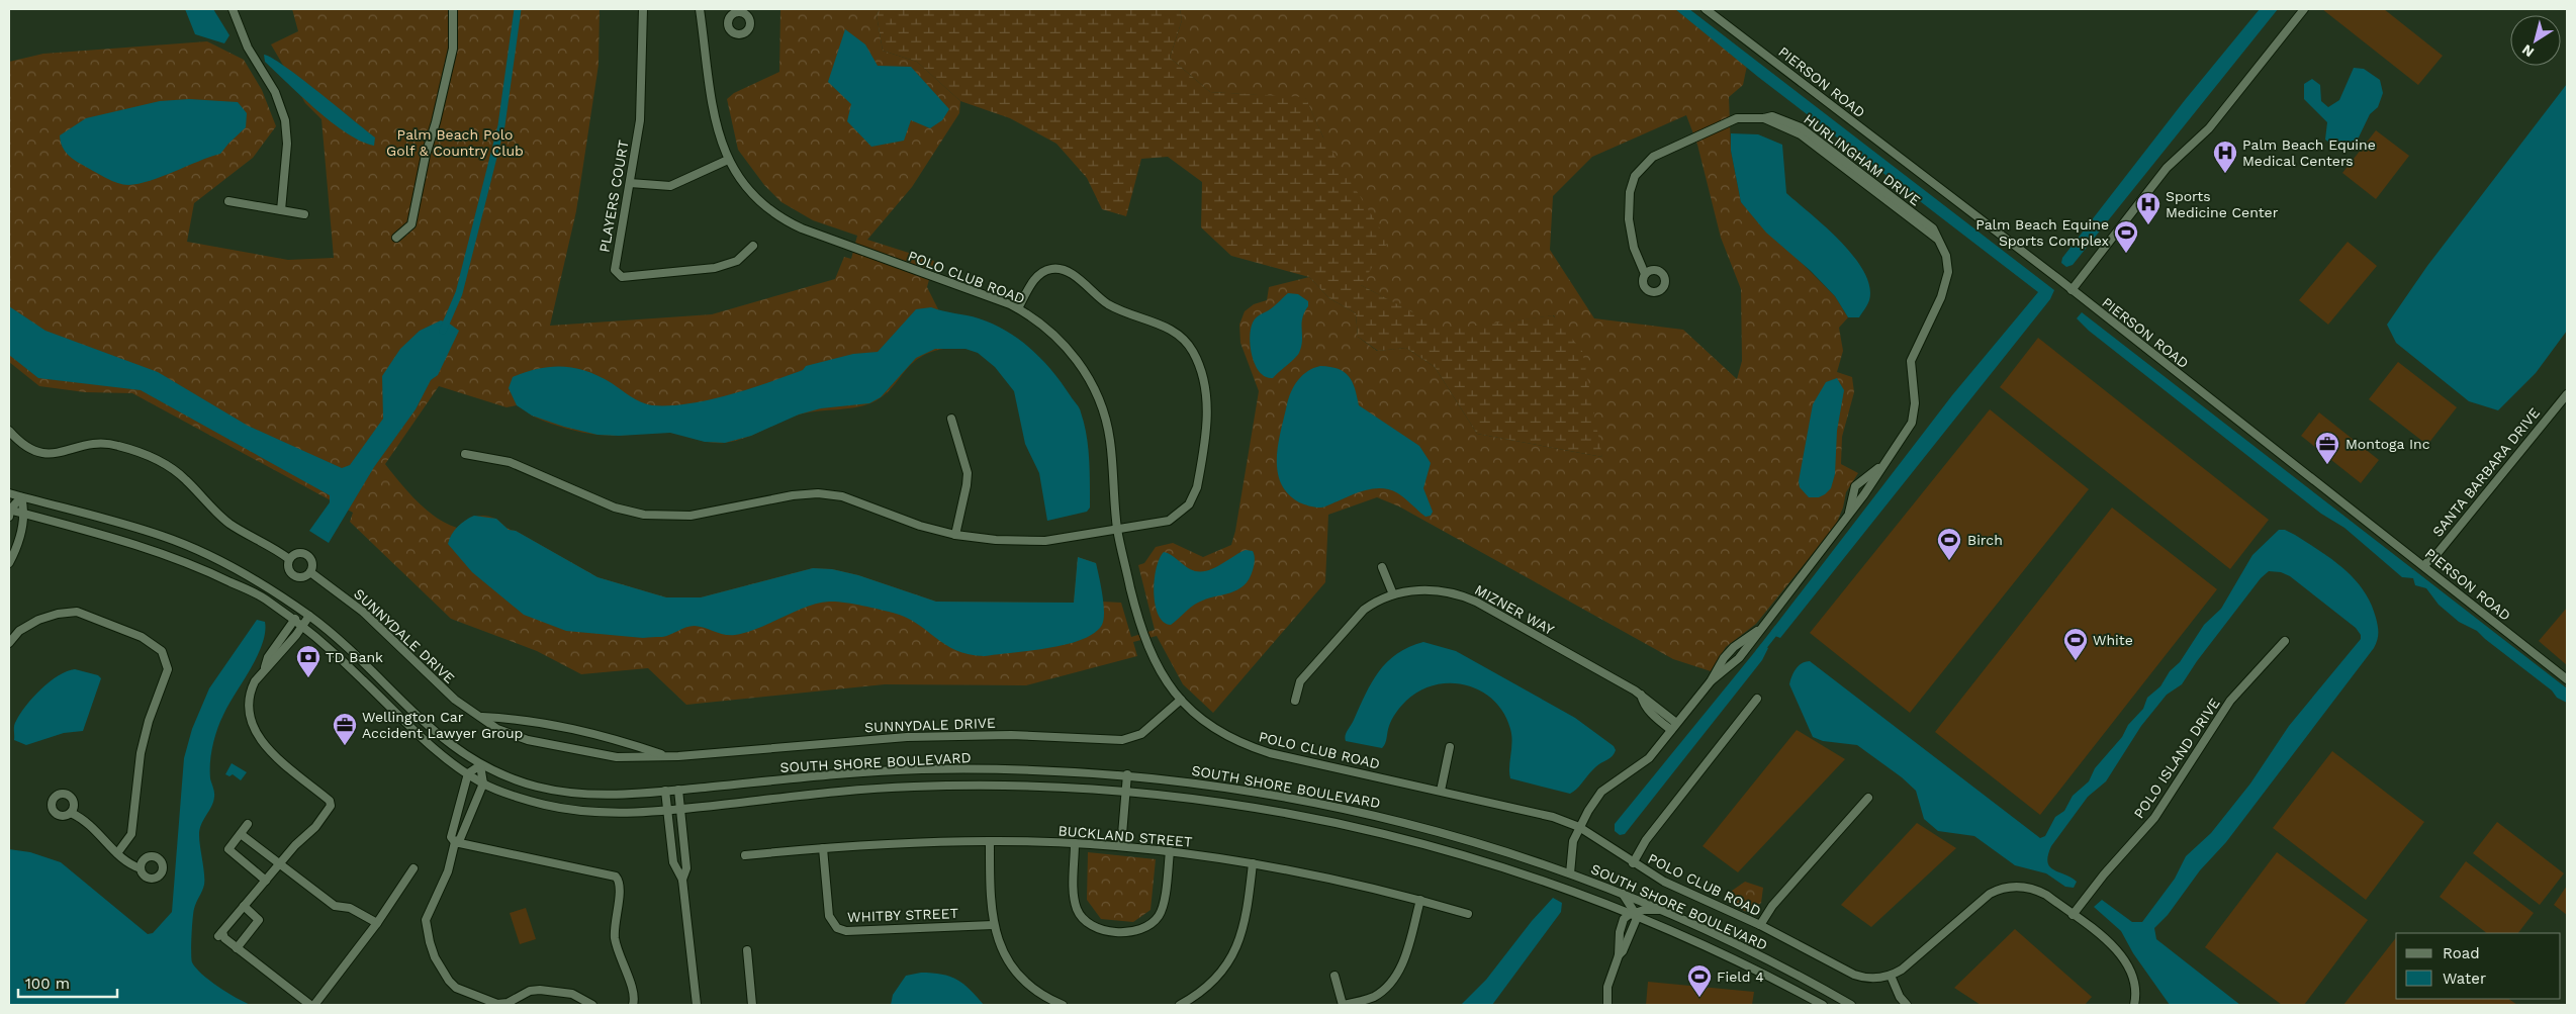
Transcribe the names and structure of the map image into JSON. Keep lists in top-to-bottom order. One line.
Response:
{"streets":{"street":["PIERSON ROAD","HURLINGHAM DRIVE","PLAYERS COURT","POLO CLUB ROAD","SANTA BARBARA DRIVE","MIZNER WAY","SUNNYDALE DRIVE","POLO ISLAND DRIVE","SOUTH SHORE BOULEVARD","BUCKLAND STREET","WHITBY STREET"]},"crossings":[["PIERSON ROAD","SANTA BARBARA DRIVE"],["HURLINGHAM DRIVE","POLO CLUB ROAD"],["HURLINGHAM DRIVE","MIZNER WAY"],["HURLINGHAM DRIVE","SOUTH SHORE BOULEVARD"],["POLO CLUB ROAD","SUNNYDALE DRIVE"],["BUCKLAND STREET","WHITBY STREET"]],"parks":["Palm Beach Polo Golf & Country Club"],"places":{"hospital":["Palm Beach Equine Medical Centers","Sports Medicine Center"],"sports":["Palm Beach Equine Sports Complex","Birch","White","Field 4"],"office":["Montoga Inc","Wellington Car Accident Lawyer Group"],"bank":["TD Bank"]},"legend":["Road","Water"],"scale_bar":"100 m","north":"bottom left"}
